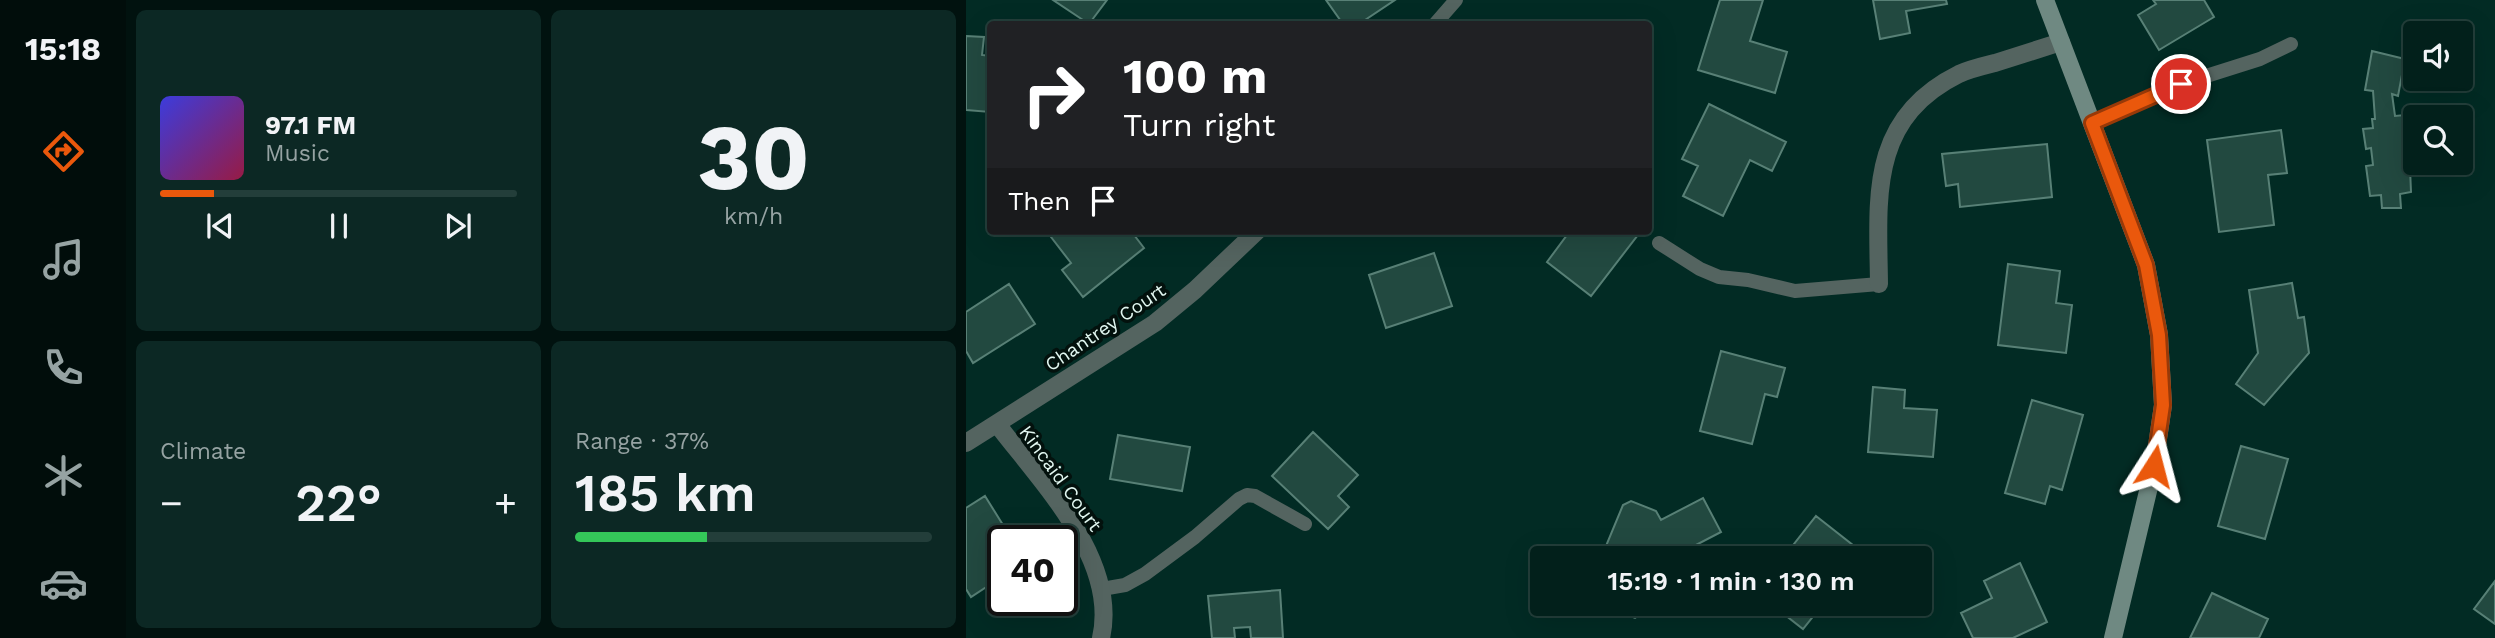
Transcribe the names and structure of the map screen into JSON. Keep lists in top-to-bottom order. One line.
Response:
{"streets":{"street":["Chantrey Court","Kincaid Court"]},"crossings":[["Chantrey Court","Kincaid Court"]],"page":{"tabs":"15:18","tile":[["30","km/h"],"Climate",["Range · 37%","185 km"]],"turn":["100 m","Turn right"],"song":["97.1 FM","Music"],"then":"Then","heat":["−","22°","+"],"limit":"40","trip":"15:19 · 1 min · 130 m"}}
